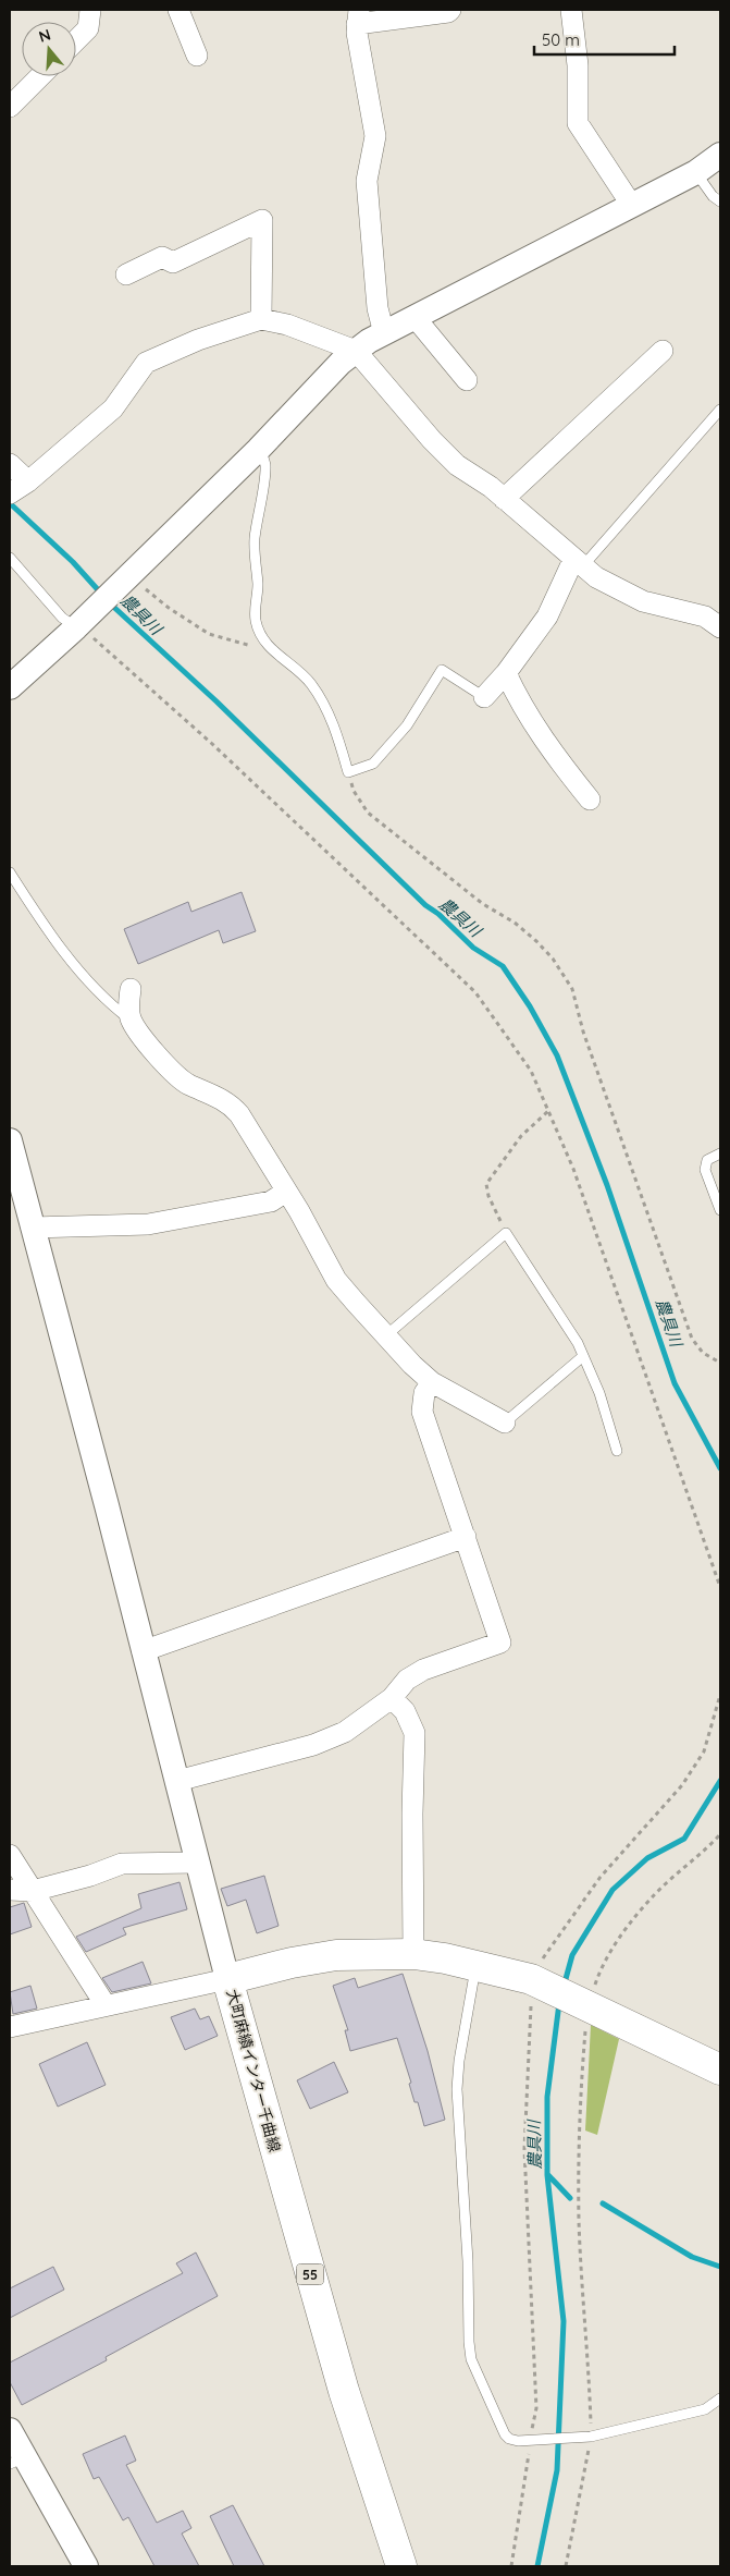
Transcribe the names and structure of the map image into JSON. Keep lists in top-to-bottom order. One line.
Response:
{"streets":{"main road":["大町麻績インター千曲線","55"]},"water":["農具川"],"scale_bar":"50 m","north":"top"}
